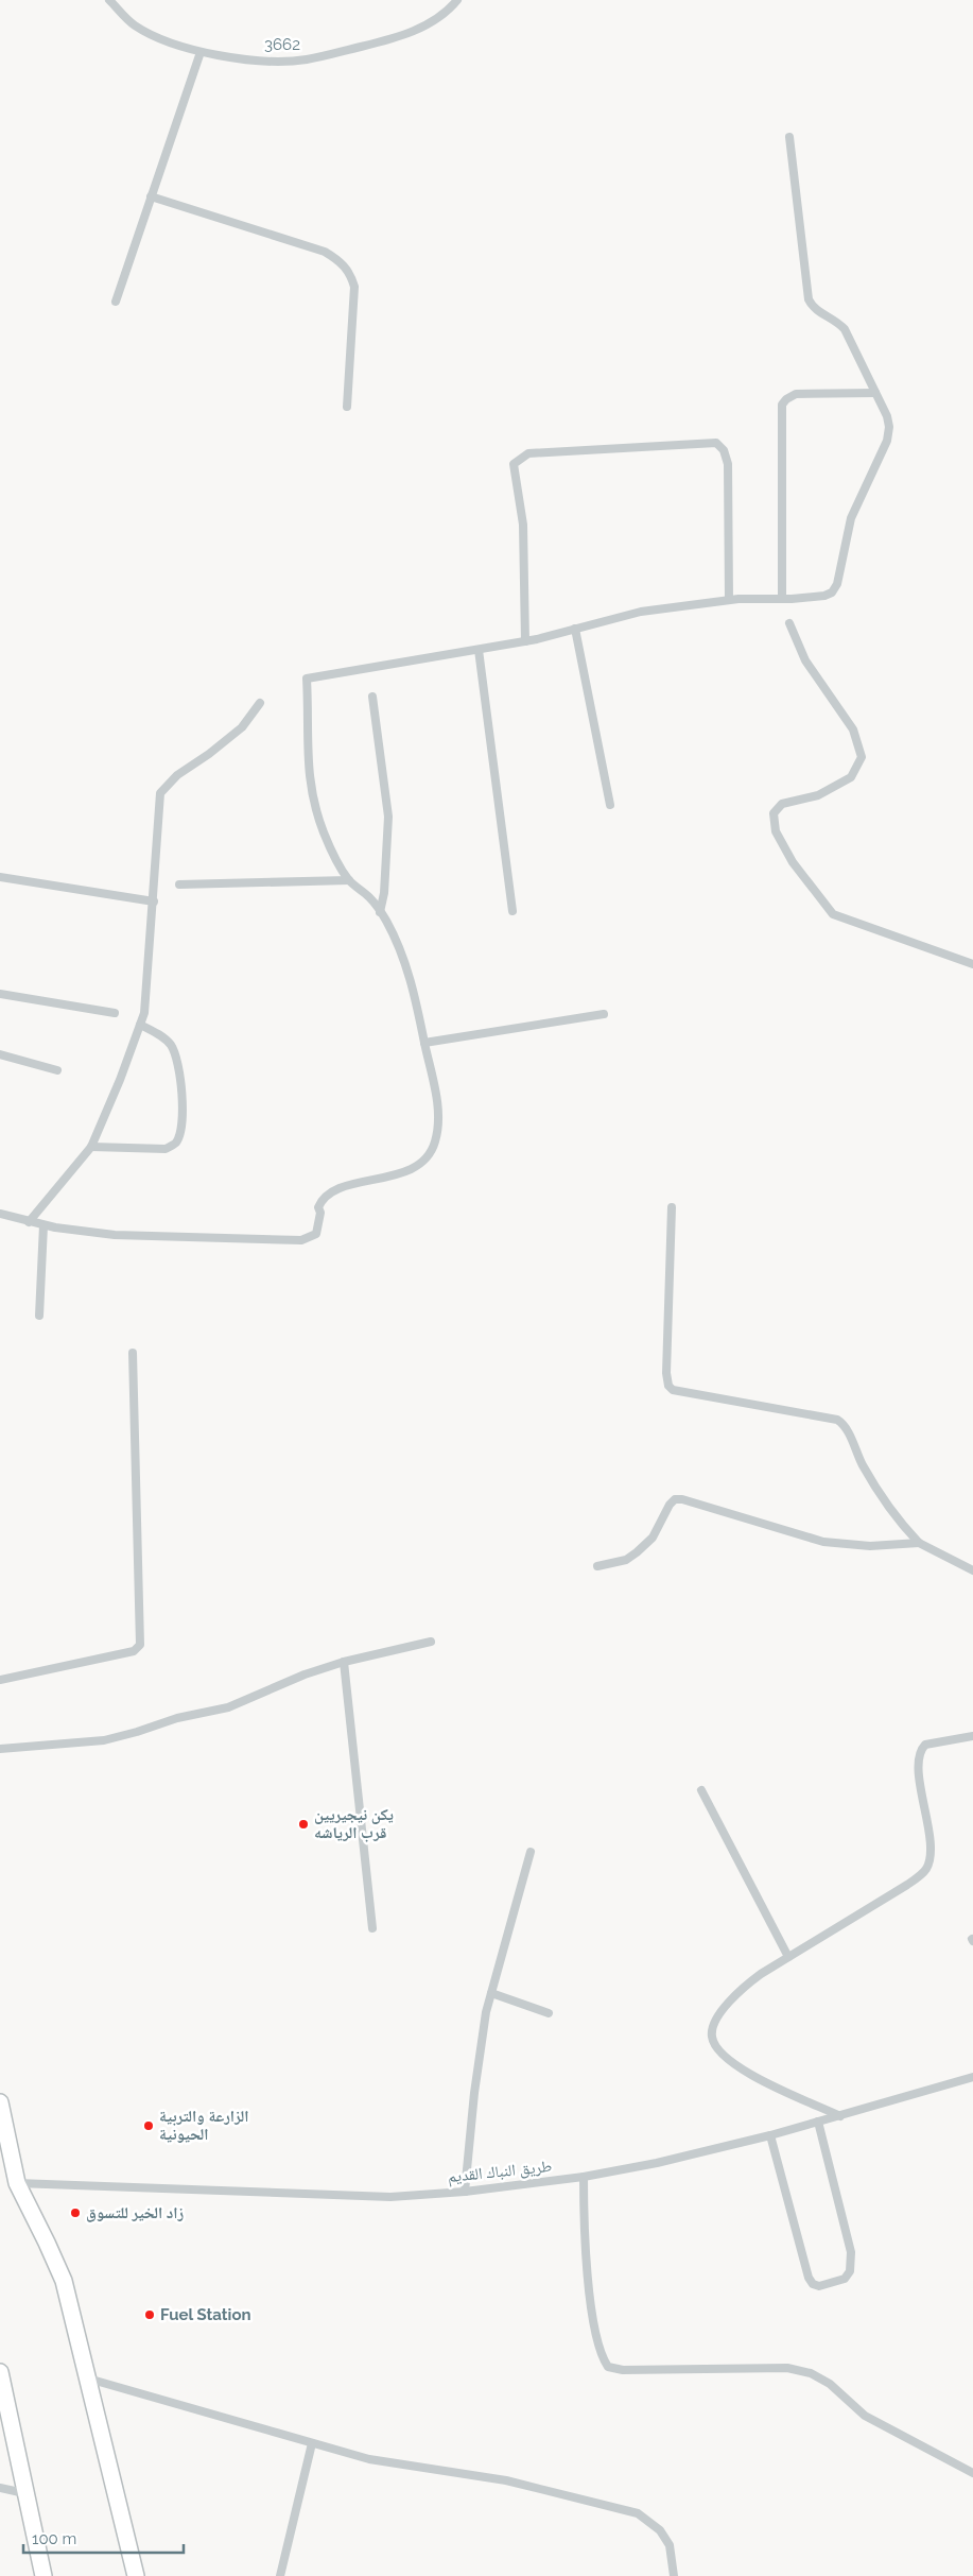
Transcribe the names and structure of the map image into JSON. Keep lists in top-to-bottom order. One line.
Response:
{"streets":{"street":["3662","طريق النباك القديم"]},"places":["يكن نيجيريين قرب الرياشه","الزارعة والتربية الحيونية","زاد الخير للتسوق","Fuel Station"],"scale_bar":"100 m"}
